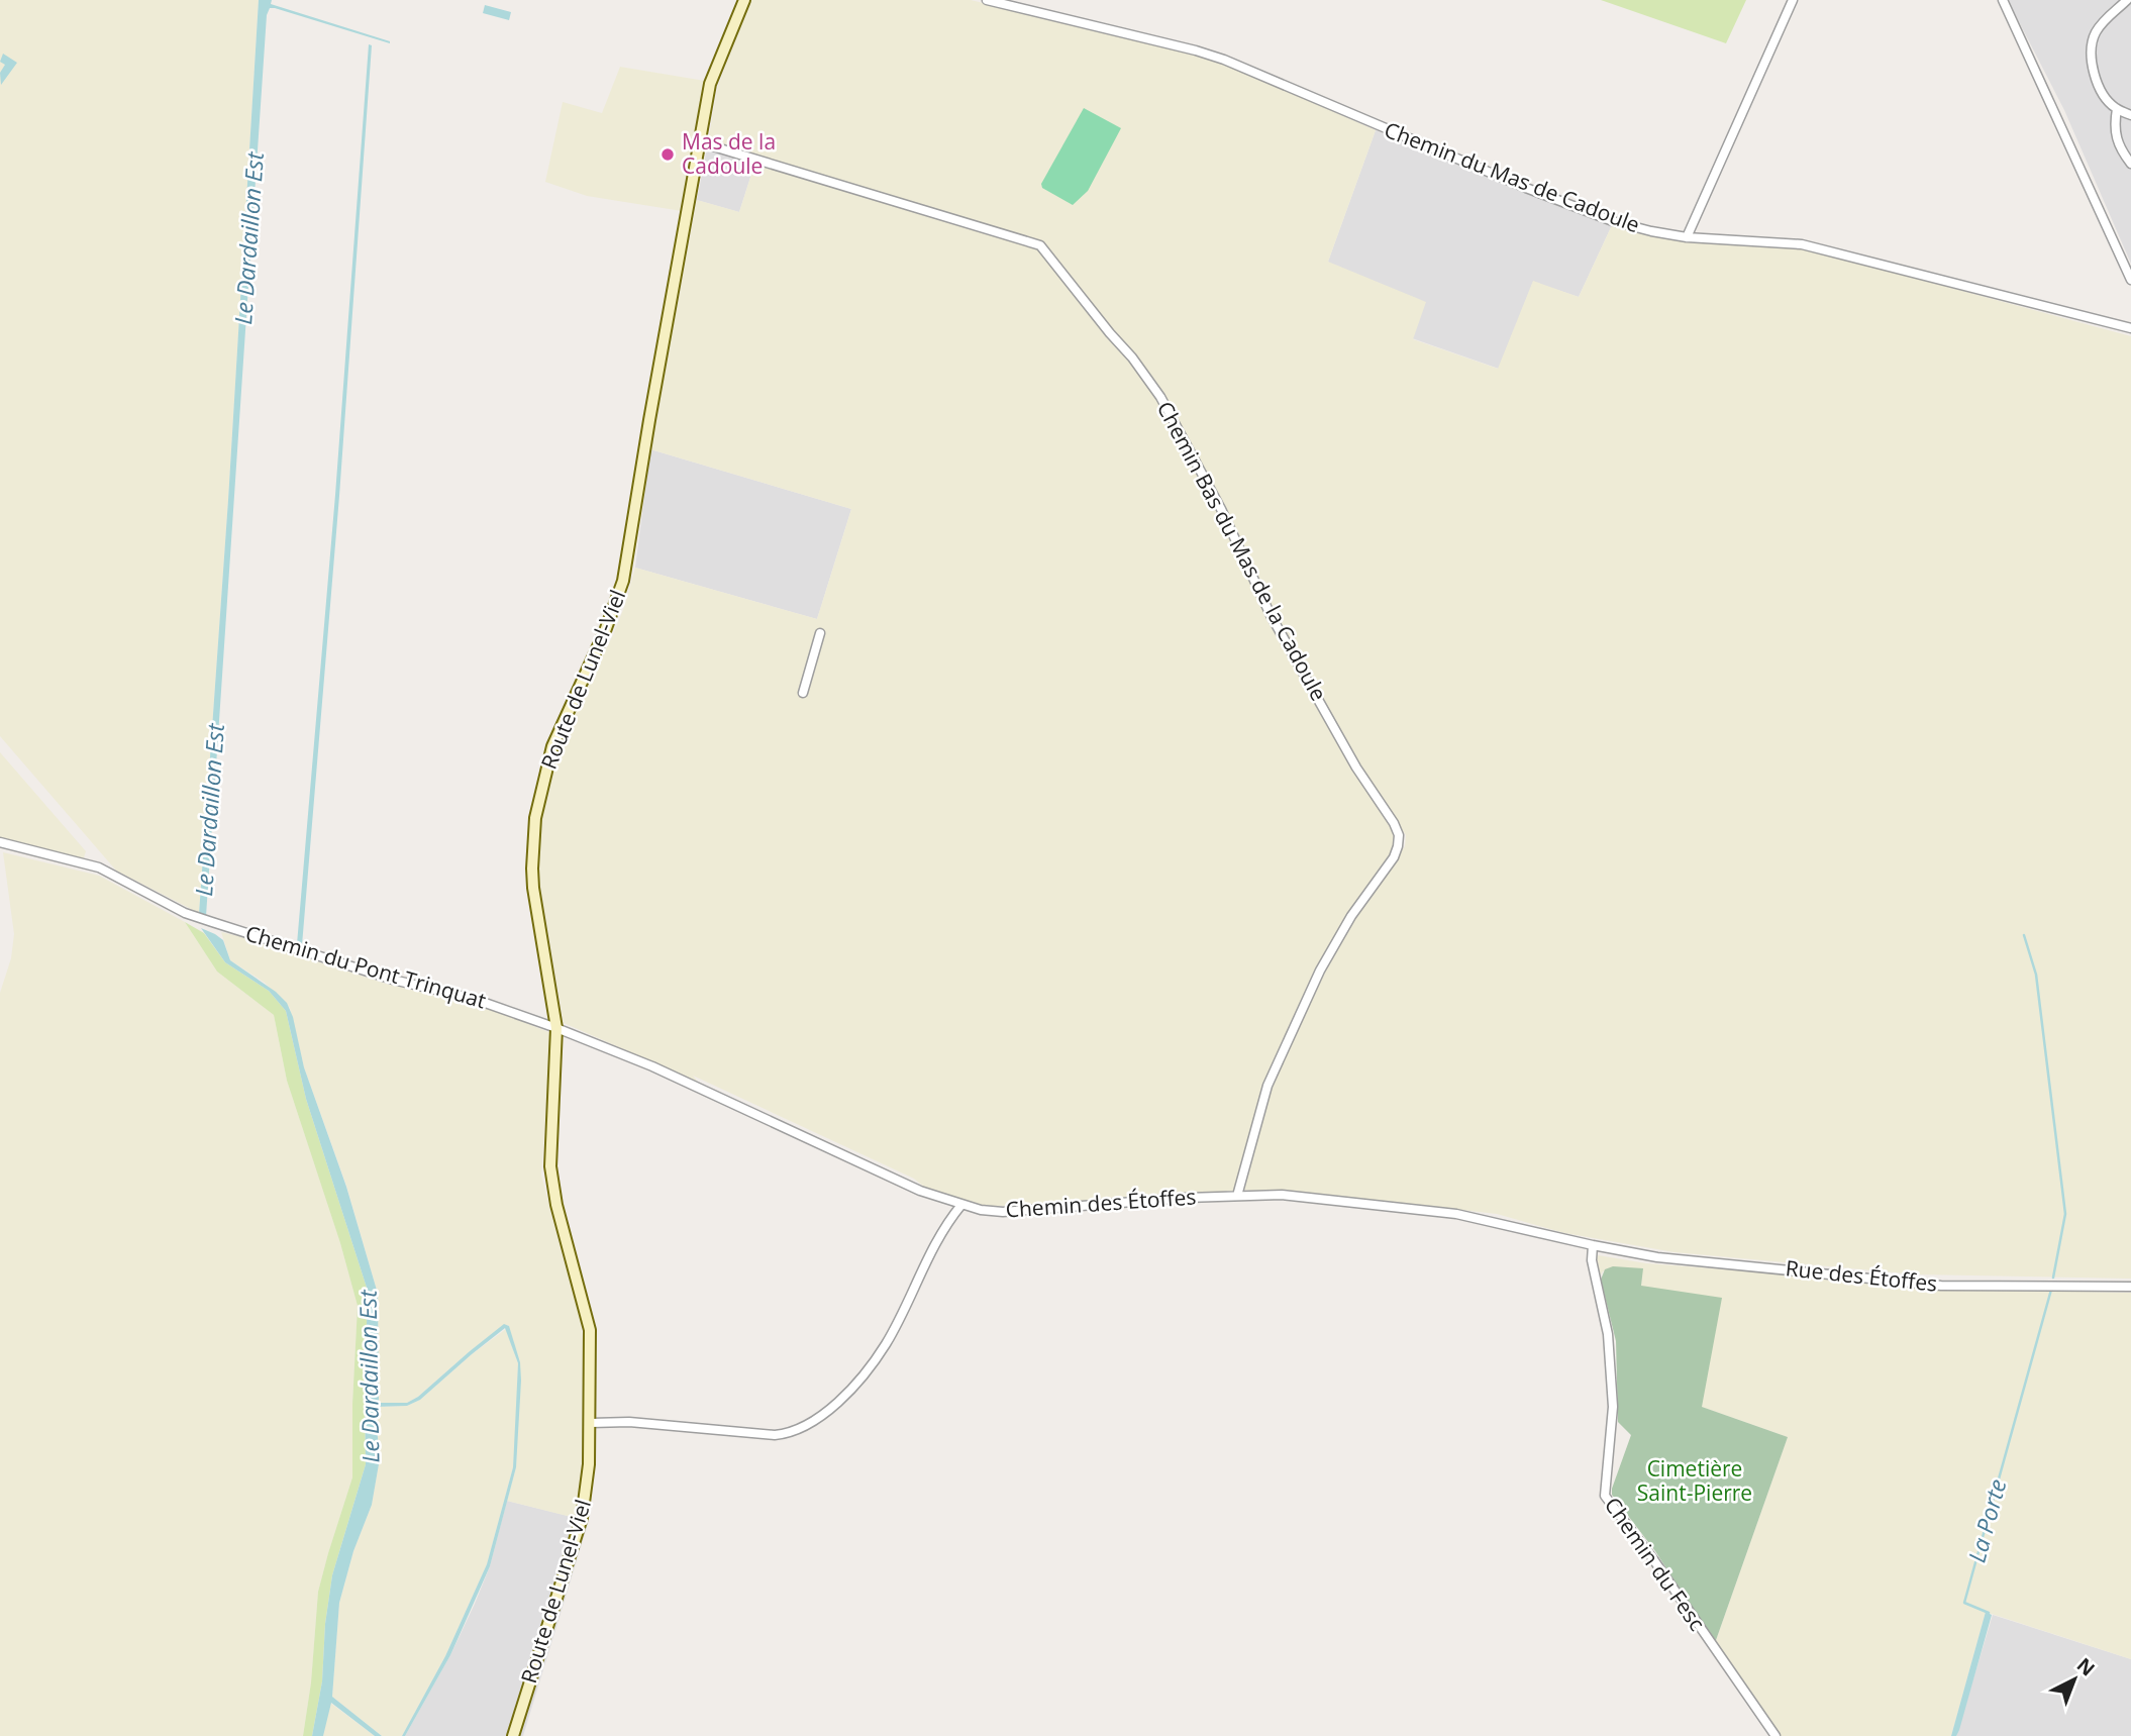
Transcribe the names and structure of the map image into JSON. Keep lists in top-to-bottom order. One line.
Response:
{"streets":{"street":["Chemin du Mas de Cadoule","Chemin Bas du Mas de la Cadoule","Route de Lunel-Viel","Chemin du Pont Trinquat","Chemin des Étoffes","Rue des Étoffes","Chemin du Fesc"]},"crossings":[["Chemin Bas du Mas de la Cadoule","Route de Lunel-Viel"],["Chemin Bas du Mas de la Cadoule","Chemin des Étoffes"],["Route de Lunel-Viel","Chemin du Pont Trinquat"],["Route de Lunel-Viel","Chemin des Étoffes"],["Chemin du Pont Trinquat","Chemin des Étoffes"],["Chemin des Étoffes","Rue des Étoffes"],["Chemin des Étoffes","Chemin du Fesc"],["Rue des Étoffes","Chemin du Fesc"]],"water":["Le Dardaillon Est","La Porte"],"parks":["Cimetière Saint-Pierre"],"places":["Mas de la Cadoule"],"north":"top right"}
